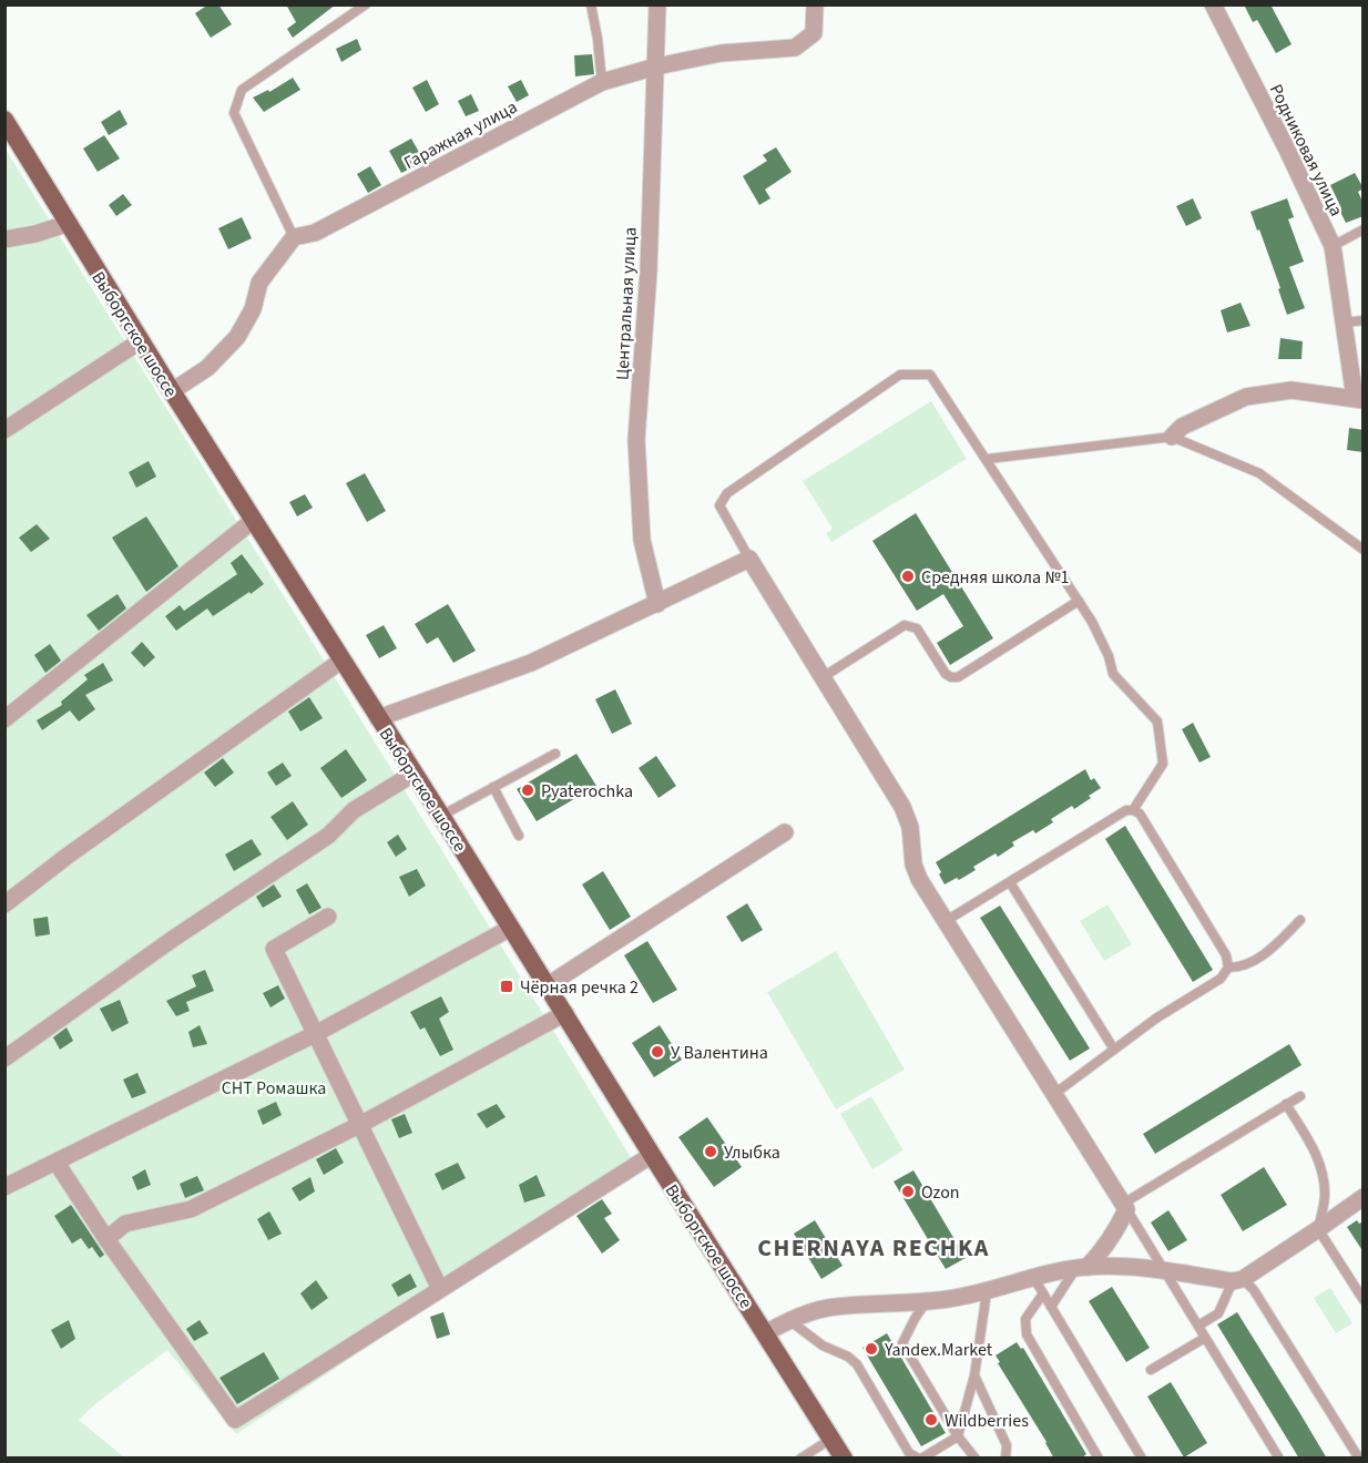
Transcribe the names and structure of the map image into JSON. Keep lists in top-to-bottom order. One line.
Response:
{"streets":{"main road":["Выборгское шоссе"],"street":["Гаражная улица","Родниковая улица","Центральная улица"]},"crossings":[["Гаражная улица","Центральная улица"]],"districts":["CHERNAYA RECHKA"],"parks":["СНТ Ромашка"],"places":{"other":["Средняя школа №1","Pyaterochka","У Валентина","Улыбка","Ozon","Yandex.Market","Wildberries"],"transit":["Чёрная речка 2"]}}
